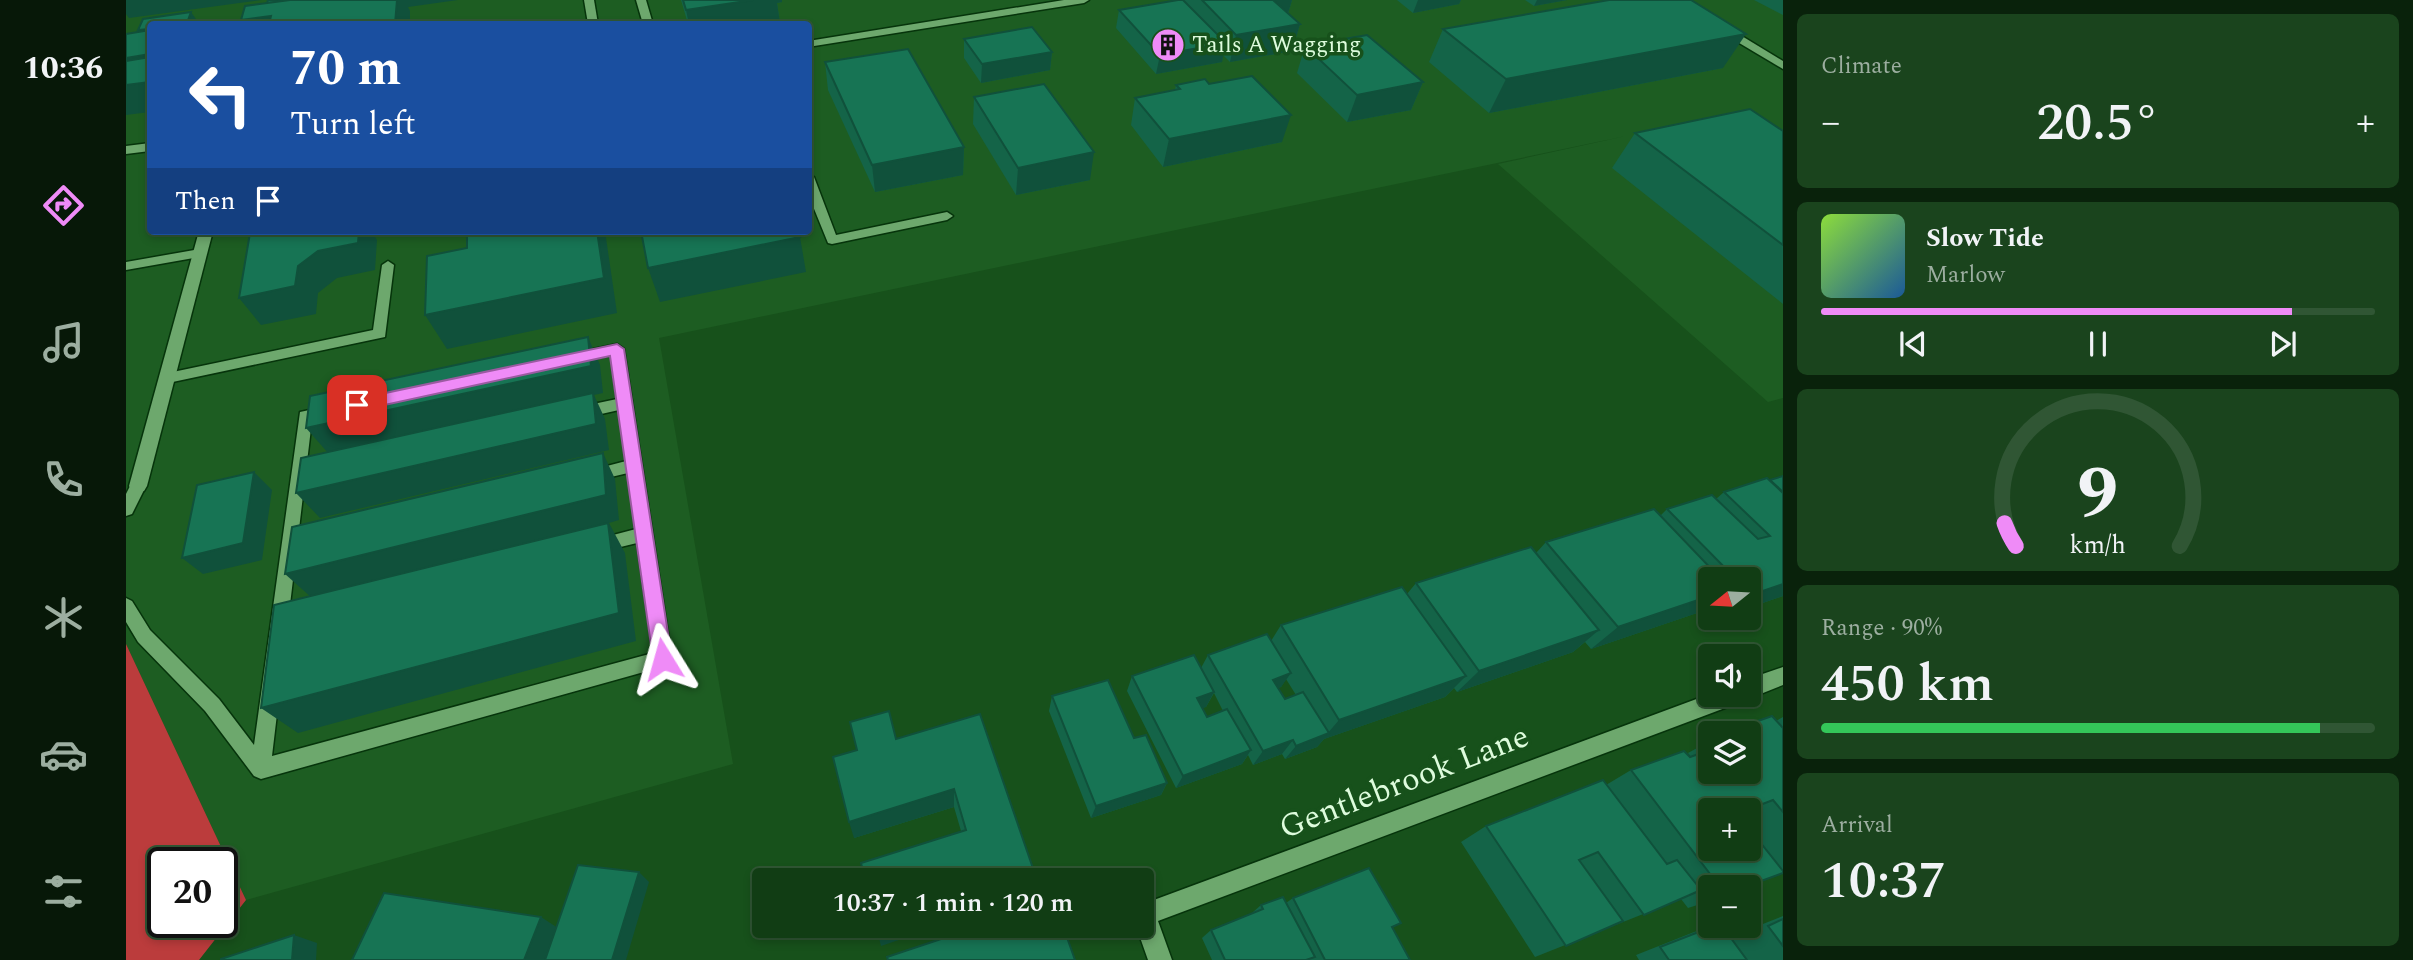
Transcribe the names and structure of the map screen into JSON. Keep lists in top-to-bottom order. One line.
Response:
{"streets":{"street":["Gentlebrook Lane"]},"places":{"building":["Tails A Wagging"]},"north":"left","page":{"tabs":"10:36","tile":["Climate",["Range · 90%","450 km"],["Arrival","10:37"]],"turn":["70 m","Turn left"],"heat":["−","20.5°","+"],"then":"Then","song":["Slow Tide","Marlow"],"map_buttons":["+","−"],"limit":"20","trip":"10:37 · 1 min · 120 m","gauge":["9","km/h"]}}
